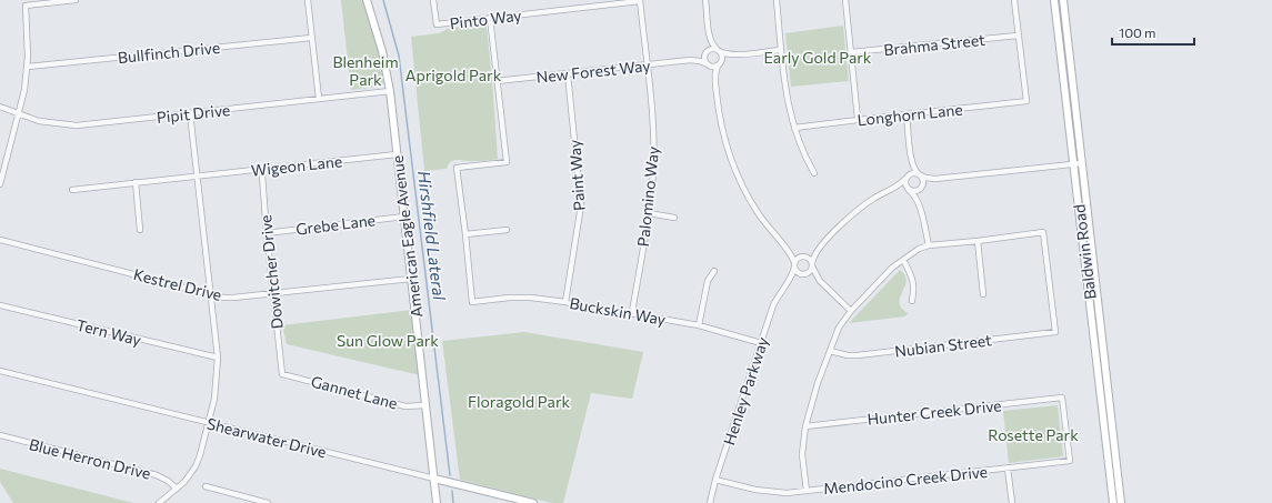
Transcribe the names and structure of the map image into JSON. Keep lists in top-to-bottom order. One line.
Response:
{"streets":{"main road":["American Eagle Avenue","Baldwin Road","Shearwater Drive"],"street":["Pinto Way","Brahma Street","Bullfinch Drive","New Forest Way","Pipit Drive","Longhorn Lane","Wigeon Lane","Paint Way","Palomino Way","Grebe Lane","Dowitcher Drive","Kestrel Drive","Buckskin Way","Tern Way","Nubian Street","Henley Parkway","Gannet Lane","Hunter Creek Drive","Blue Herron Drive","Mendocino Creek Drive"]},"crossings":[["Pinto Way","Palomino Way"],["Brahma Street","Longhorn Lane"],["New Forest Way","Paint Way"],["New Forest Way","Palomino Way"],["Pipit Drive","American Eagle Avenue"],["Wigeon Lane","American Eagle Avenue"],["Wigeon Lane","Dowitcher Drive"],["Paint Way","Buckskin Way"],["Palomino Way","Buckskin Way"],["Grebe Lane","American Eagle Avenue"],["Grebe Lane","Dowitcher Drive"],["American Eagle Avenue","Kestrel Drive"],["American Eagle Avenue","Gannet Lane"],["American Eagle Avenue","Shearwater Drive"],["Dowitcher Drive","Kestrel Drive"],["Dowitcher Drive","Gannet Lane"],["Buckskin Way","Henley Parkway"],["Henley Parkway","Mendocino Creek Drive"],["Hunter Creek Drive","Mendocino Creek Drive"]],"water":["Hirshfield Lateral"],"parks":["Early Gold Park","Blenheim Park","Aprigold Park","Sun Glow Park","Floragold Park","Rosette Park"],"scale_bar":"100 m"}
